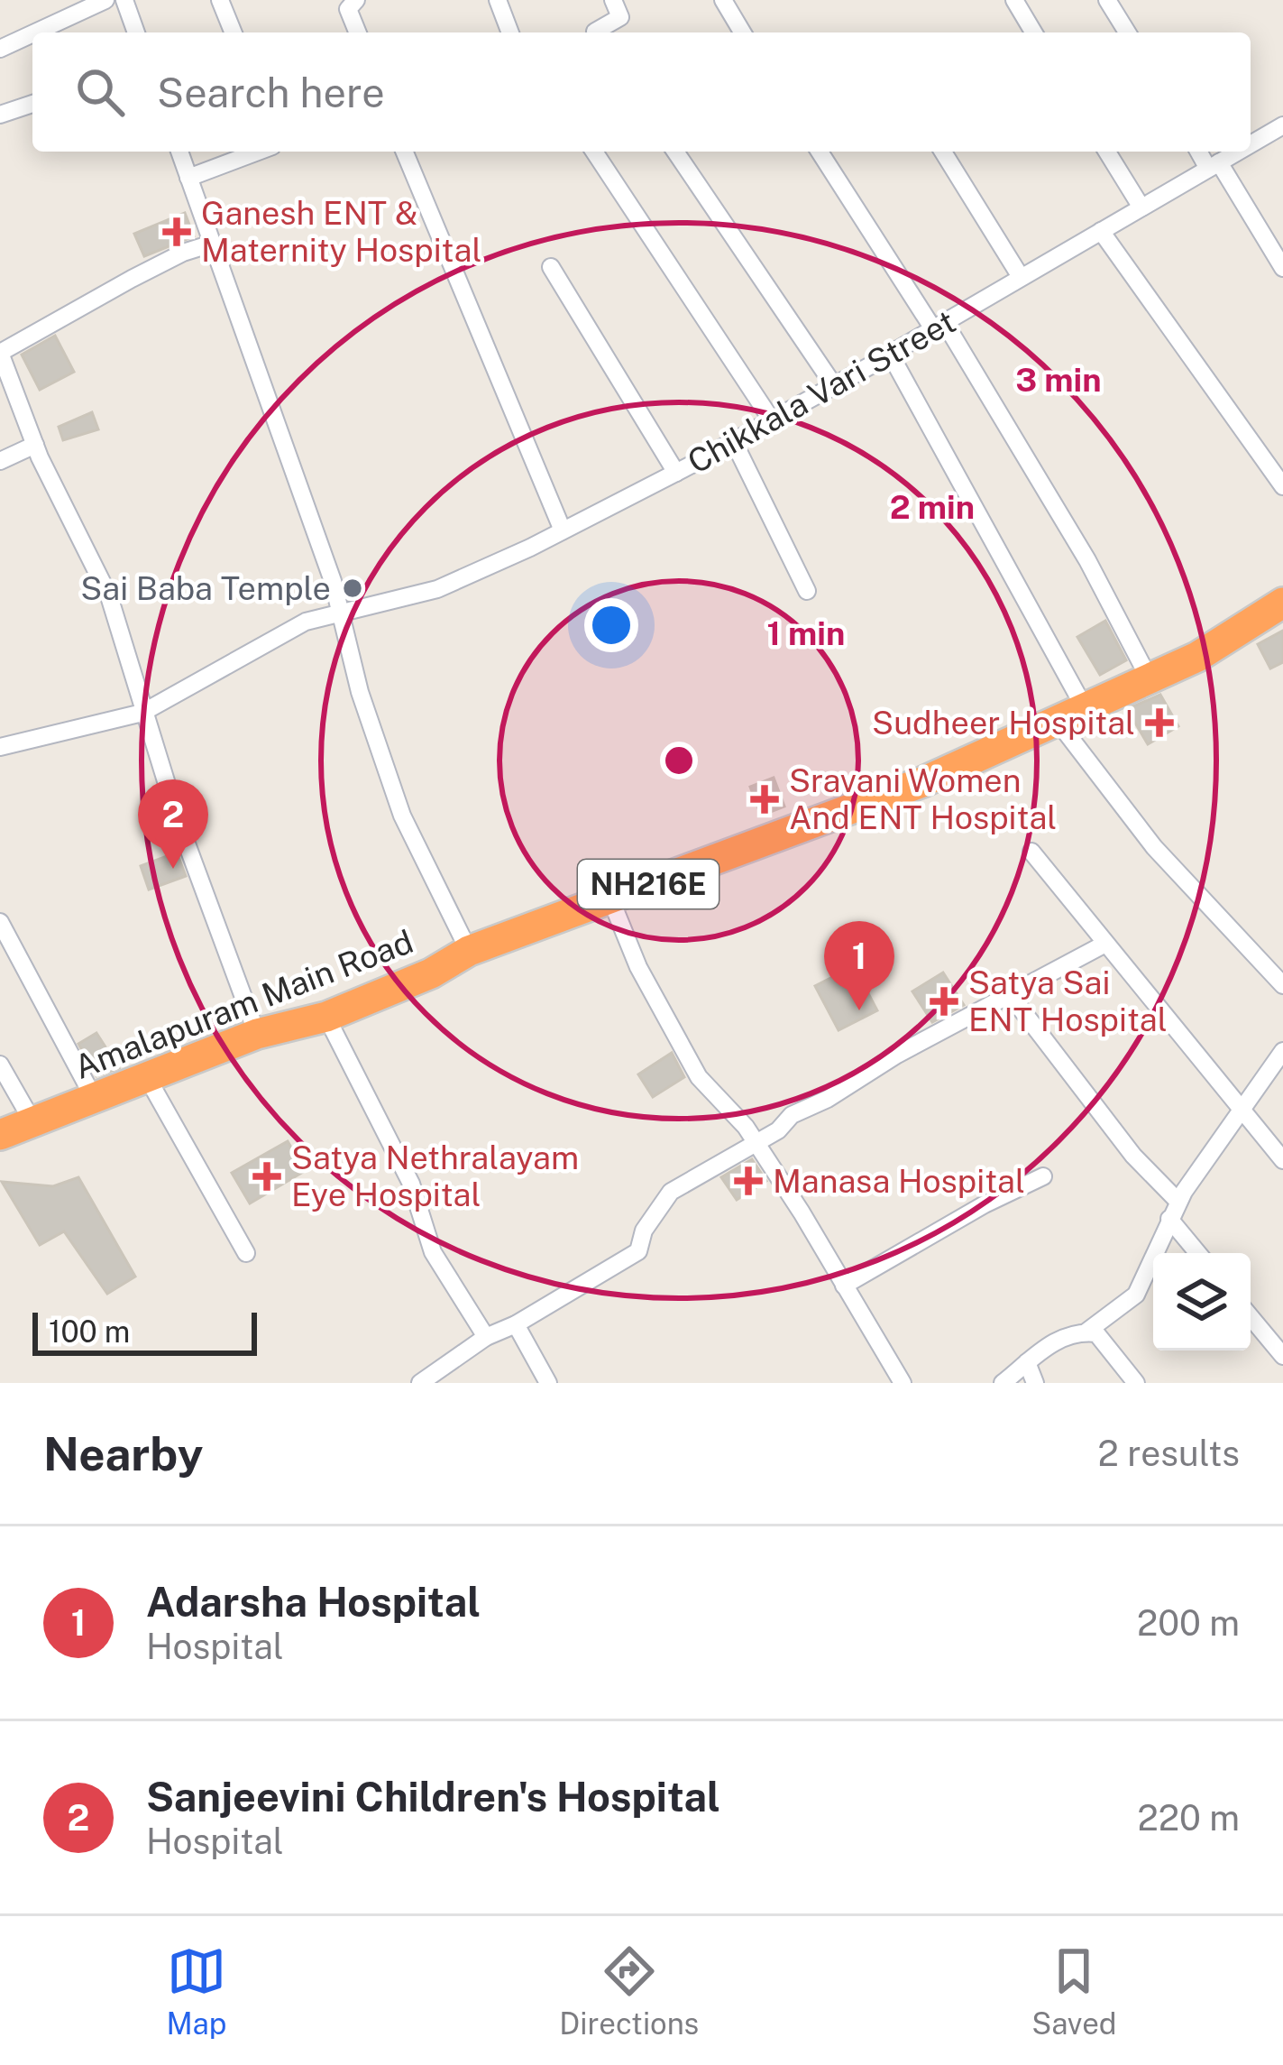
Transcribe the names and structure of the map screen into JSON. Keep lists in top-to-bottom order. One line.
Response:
{"streets":{"highway":["NH216E","Amalapuram Main Road"],"street":["Chikkala Vari Street"]},"places":{"health":["Ganesh ENT & Maternity Hospital","Sudheer Hospital","Sravani Women And ENT Hospital","Satya Sai ENT Hospital","Satya Nethralayam Eye Hospital","Manasa Hospital"],"other":["Sai Baba Temple"]},"scale_bar":"100 m","page":{"search":"Search here","pins":["2","1"],"scale":"100 m","heading":["Nearby","2 results"],"list":[{"mark":"1","name":"Adarsha Hospital","note":"Hospital","value":"200 m"},{"mark":"2","name":"Sanjeevini Children's Hospital","note":"Hospital","value":"220 m"}],"nav":["Map","Directions","Saved"]},"rings":["3 min","2 min","1 min"]}
